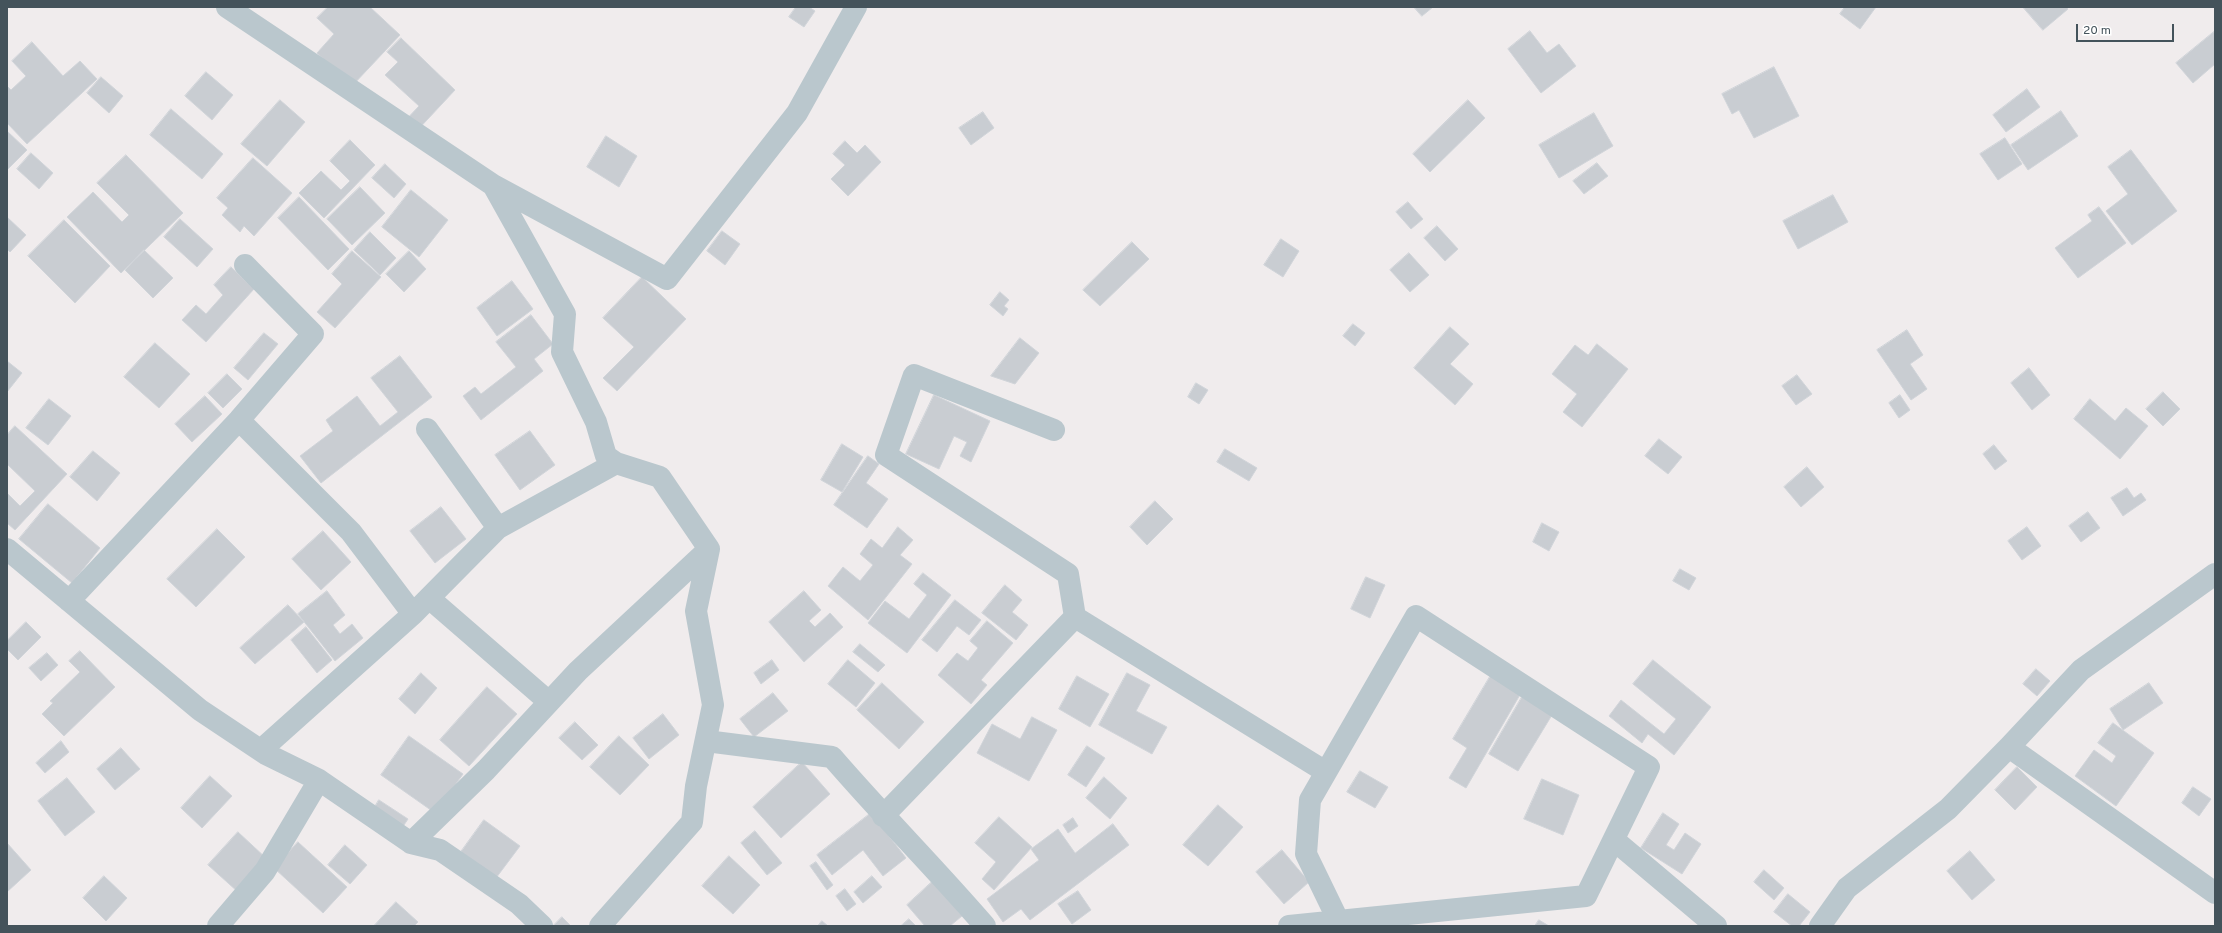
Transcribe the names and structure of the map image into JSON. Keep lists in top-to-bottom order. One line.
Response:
{"scale_bar":"20 m"}
